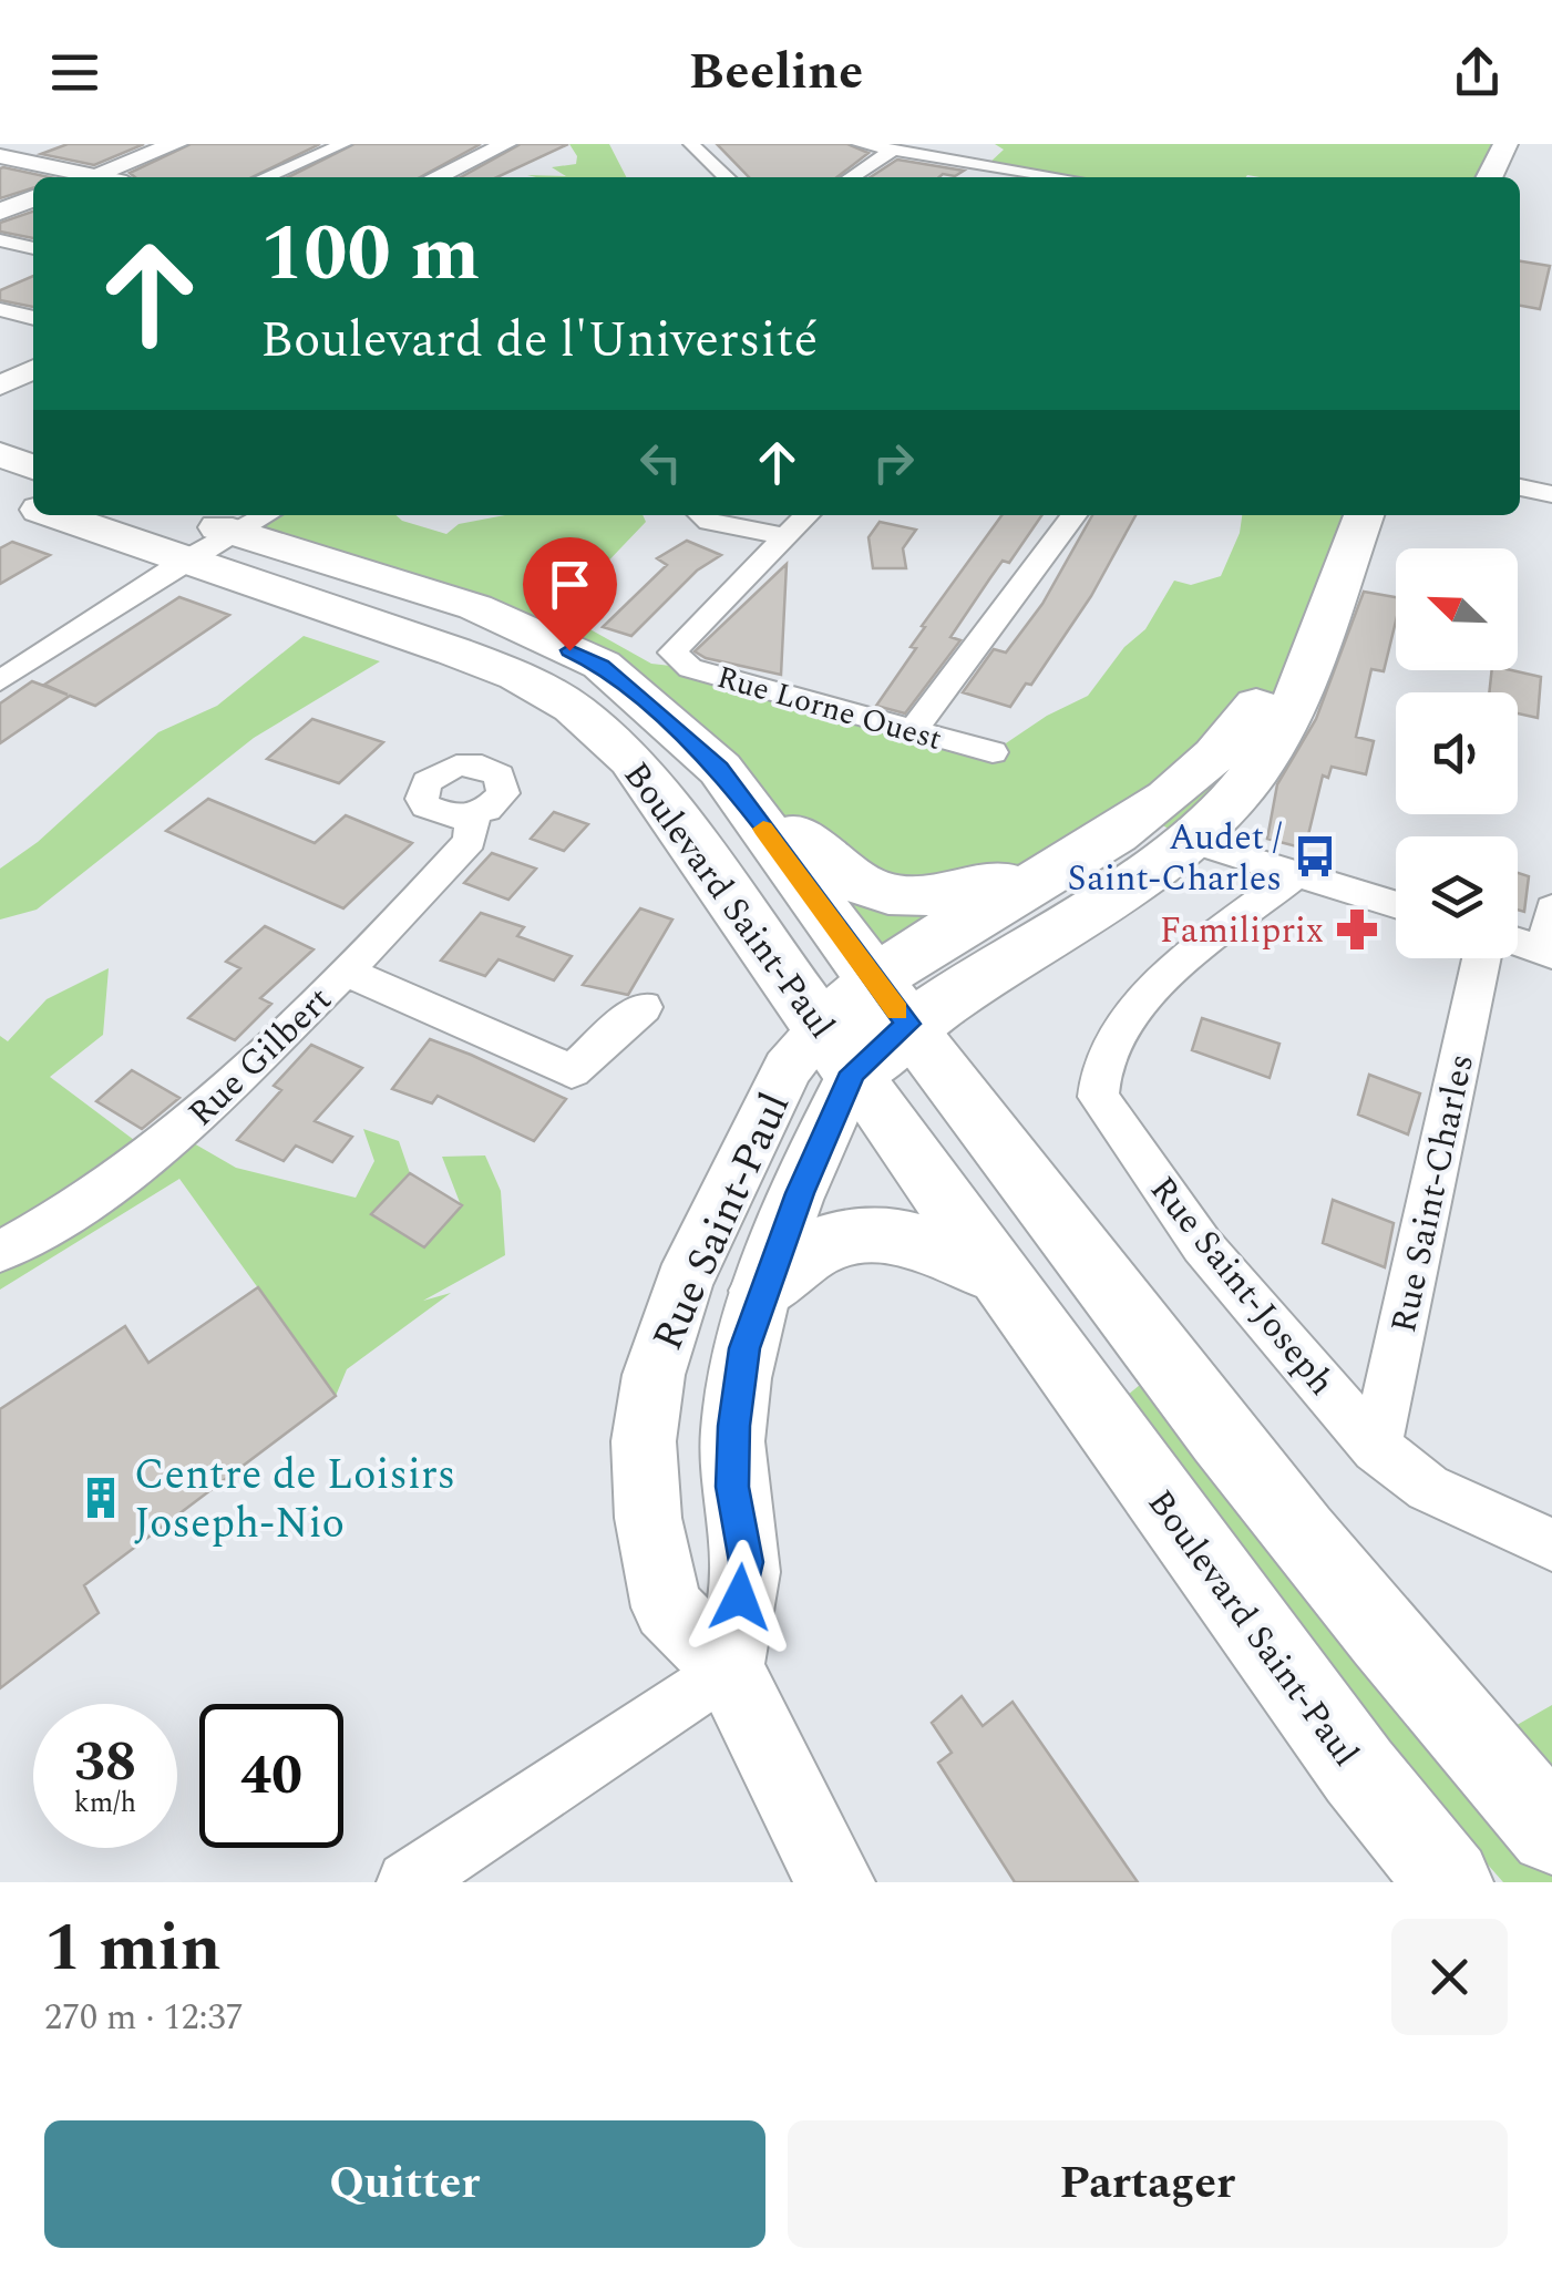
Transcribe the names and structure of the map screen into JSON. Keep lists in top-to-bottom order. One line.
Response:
{"streets":{"main road":["Boulevard Saint-Paul"],"street":["Rue Lorne Ouest","Rue Gilbert","Rue Saint-Charles","Rue Saint-Paul","Rue Saint-Joseph"]},"crossings":[["Boulevard Saint-Paul","Rue Saint-Paul"],["Rue Saint-Charles","Rue Saint-Joseph"]],"places":{"bus stop":["Audet / Saint-Charles"],"pharmacy":["Familiprix"],"building":["Centre de Loisirs Joseph-Nio"]},"north":"top left","page":{"header":"Beeline","turn":["100 m","Boulevard de l'Université"],"speed":"38 km/h","limit":"40","heading":["1 min","270 m · 12:37"],"buttons":["Quitter","Partager"]}}
